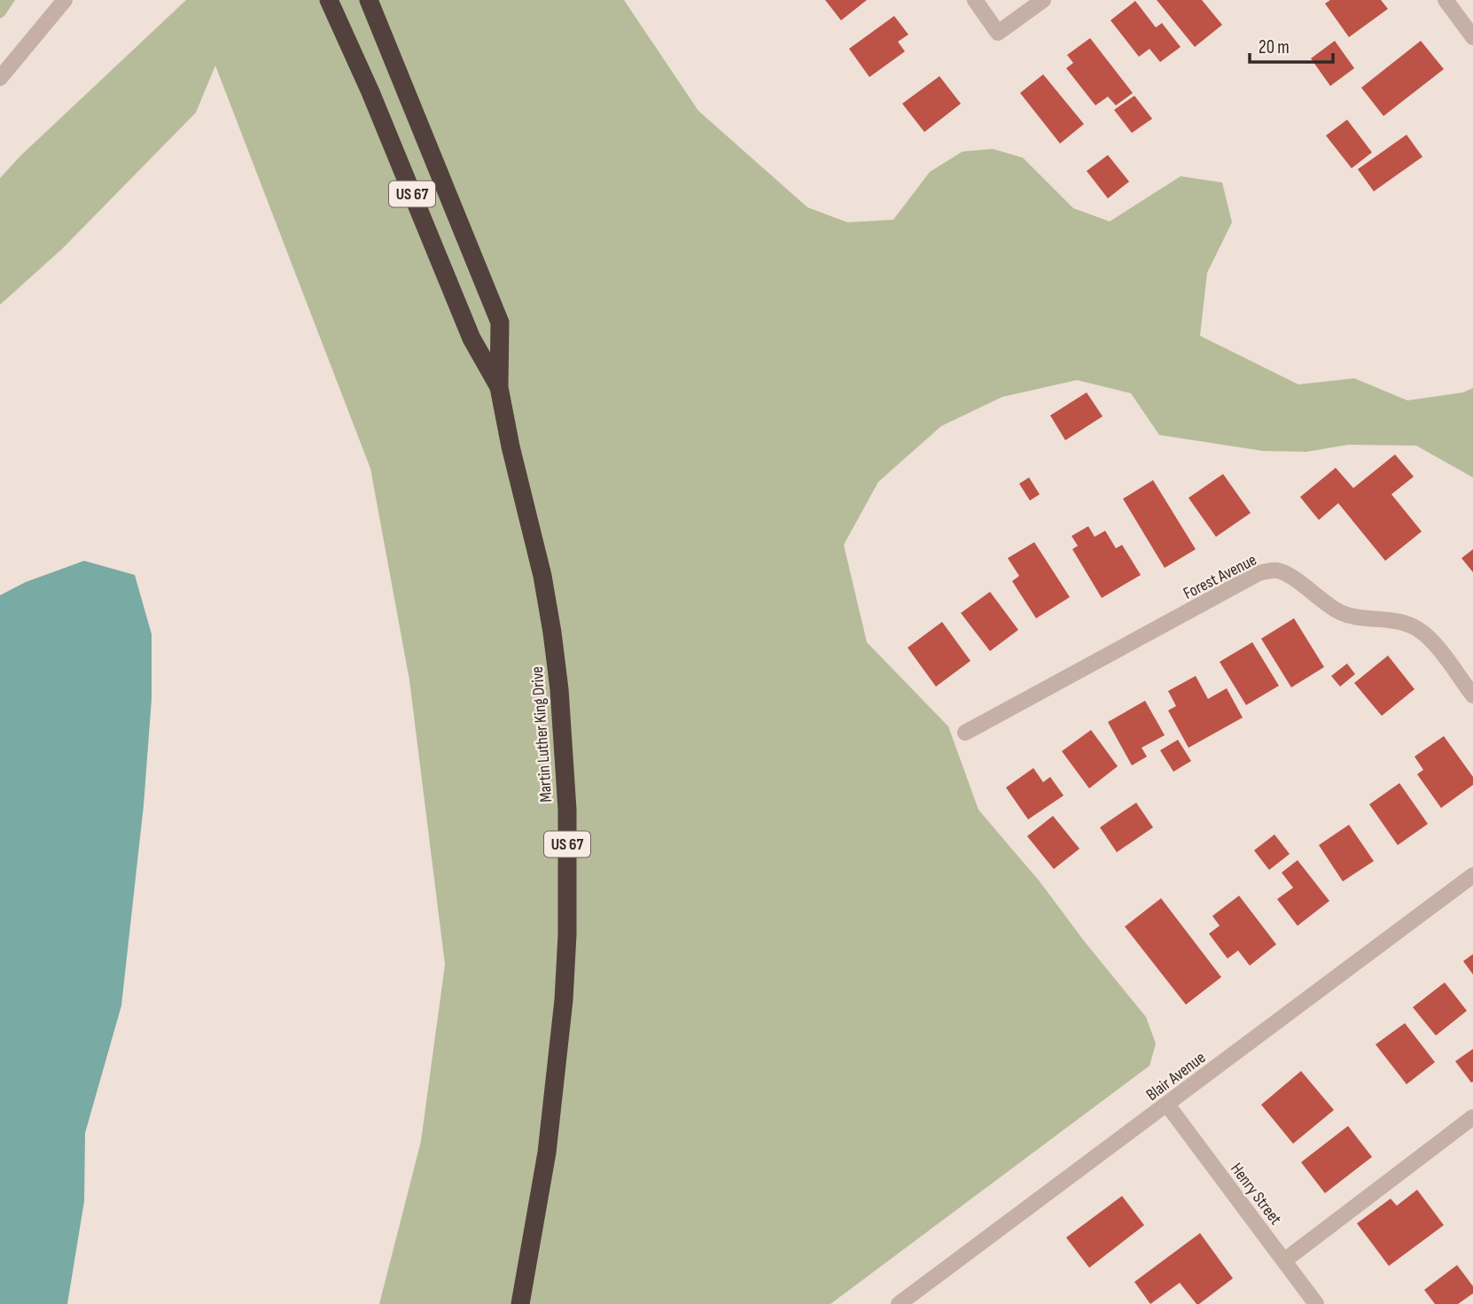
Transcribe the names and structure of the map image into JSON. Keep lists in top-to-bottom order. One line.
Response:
{"streets":{"highway":["US 67","Martin Luther King Drive"],"street":["Forest Avenue","Blair Avenue","Henry Street"]},"crossings":[["US 67","Martin Luther King Drive"],["Blair Avenue","Henry Street"]],"scale_bar":"20 m"}
